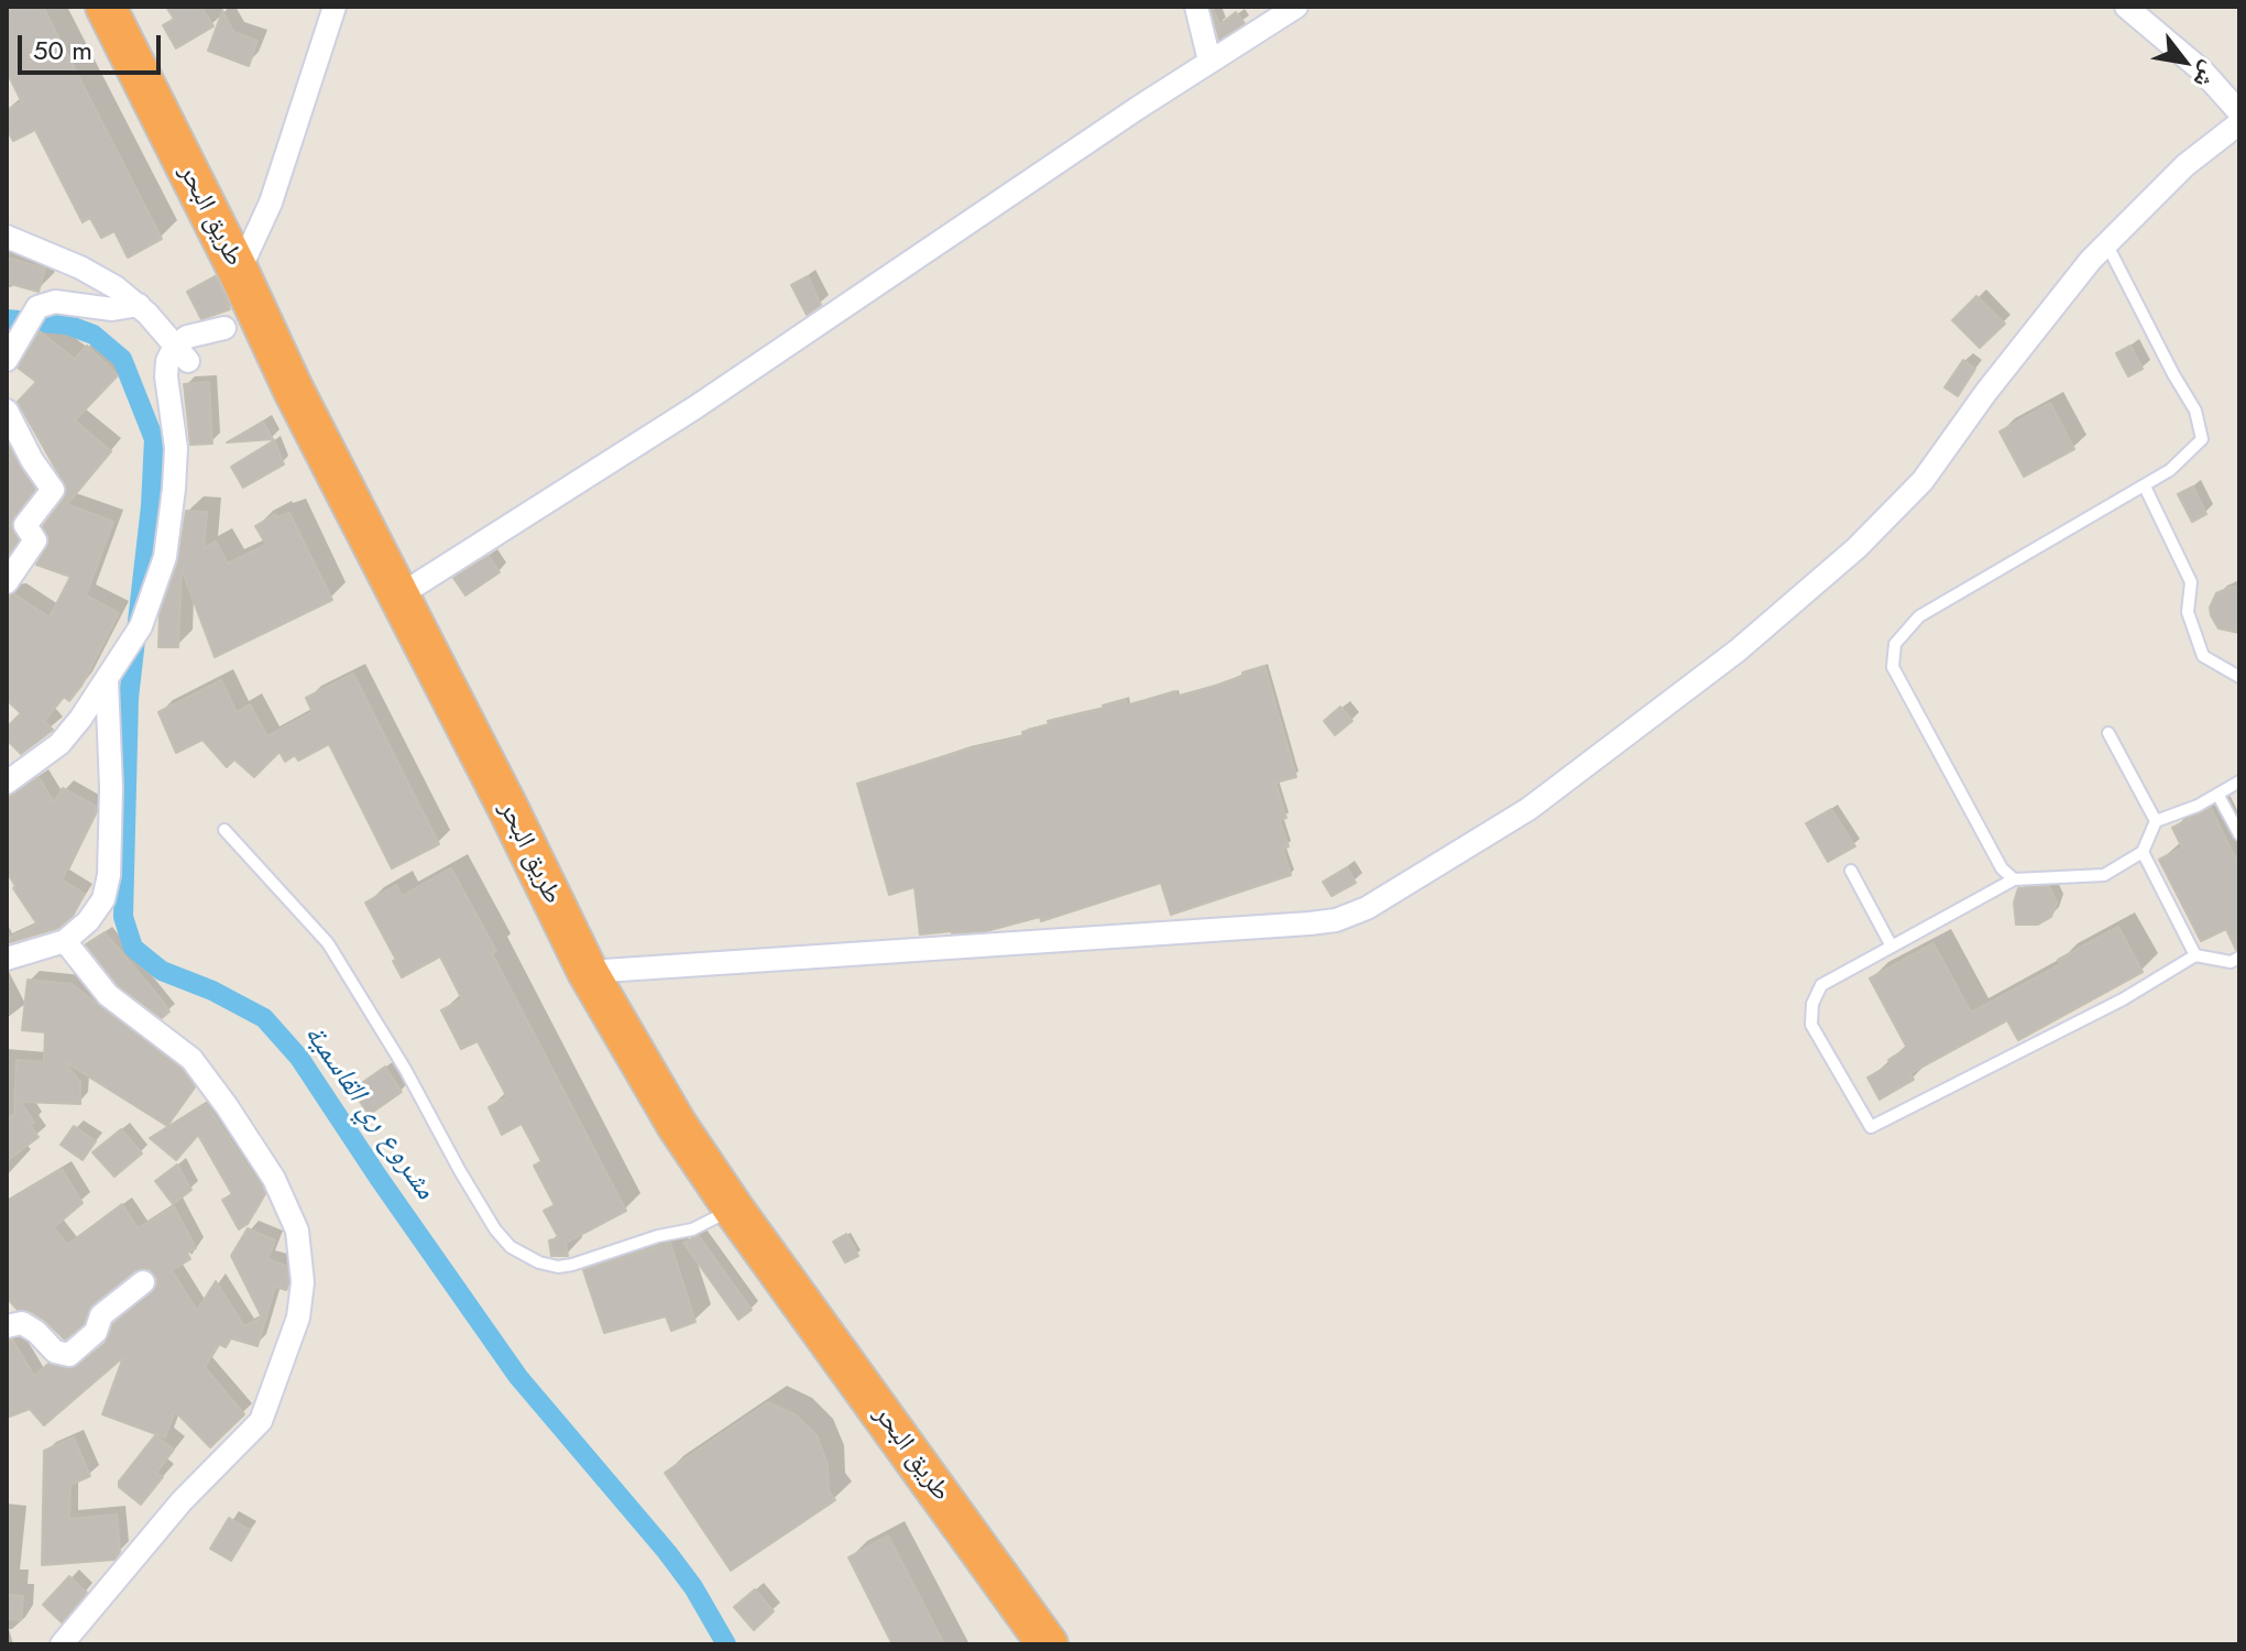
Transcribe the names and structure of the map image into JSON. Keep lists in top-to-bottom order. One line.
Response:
{"streets":{"highway":["طريق البحر"]},"water":["مشروع ري القاسمية"],"scale_bar":"50 m","north":"bottom right"}
